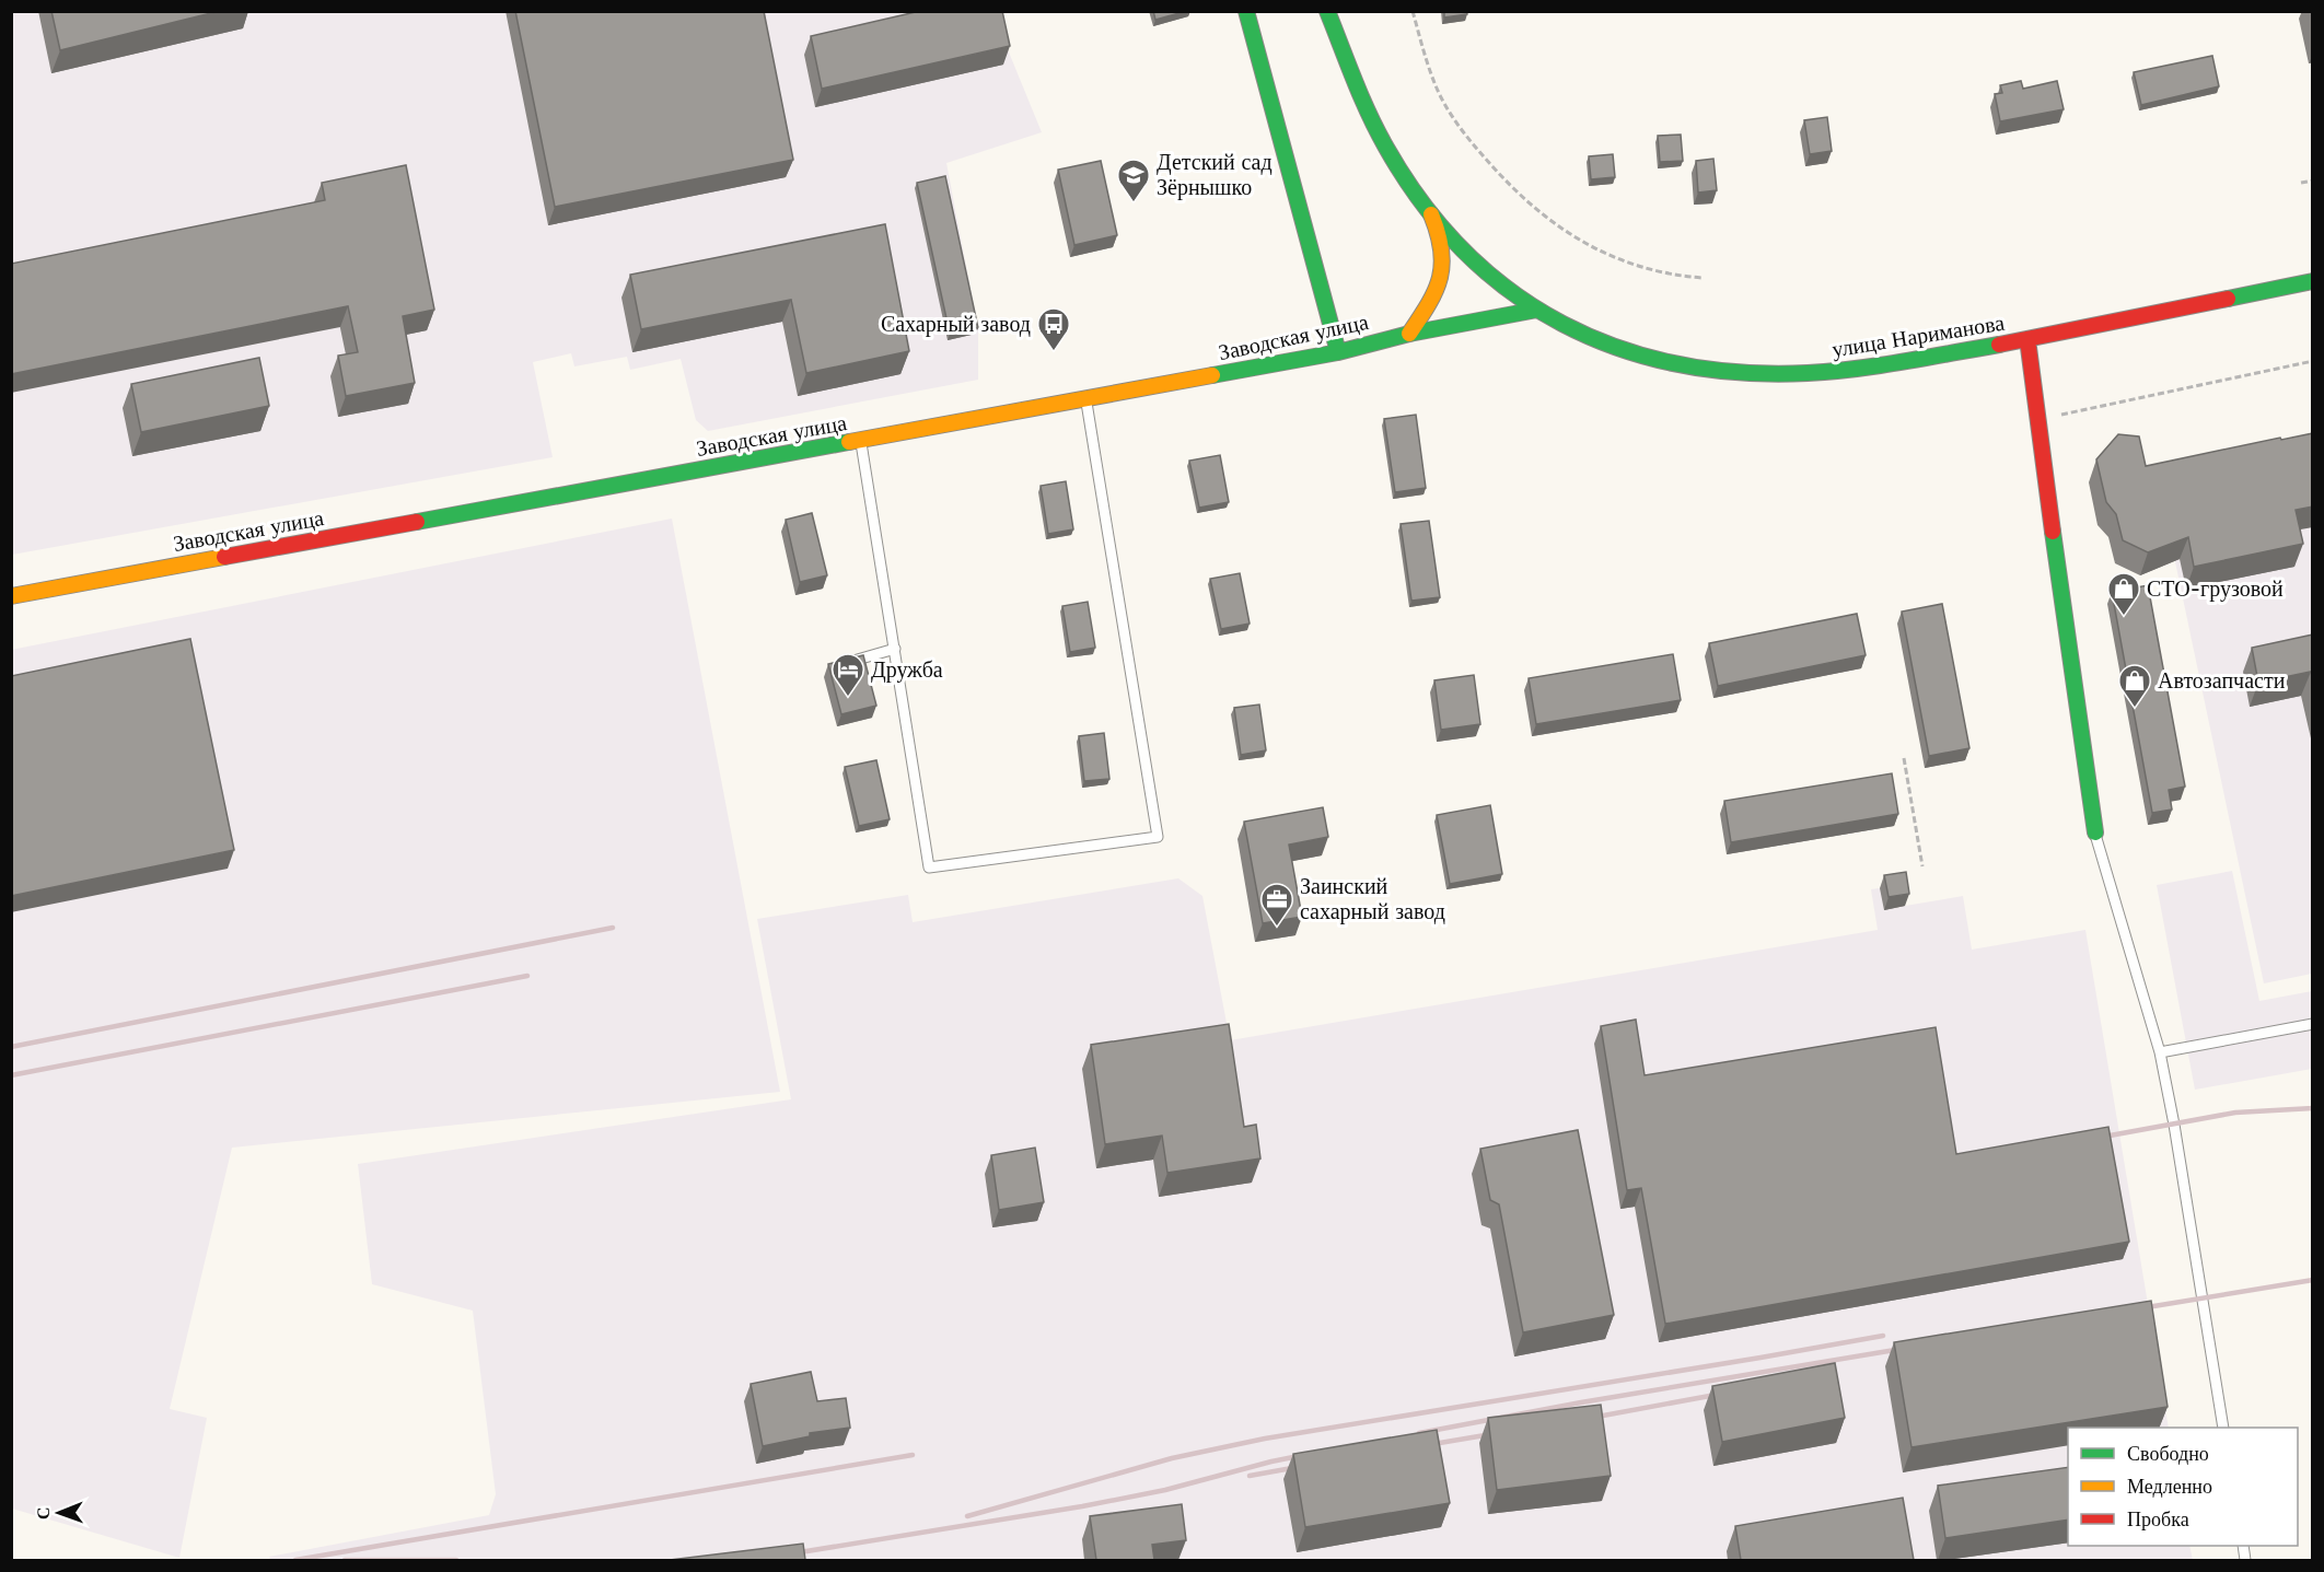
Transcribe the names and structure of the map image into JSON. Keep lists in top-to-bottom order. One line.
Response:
{"streets":{"main road":["улица Нариманова","Заводская улица"]},"crossings":[["улица Нариманова","Заводская улица"]],"places":{"school or university":["Детский сад Зёрнышко"],"bus stop":["Сахарный завод"],"shop":["СТО-грузовой","Автозапчасти"],"hotel":["Дружба"],"office":["Заинский сахарный завод"]},"legend":["Свободно","Медленно","Пробка"],"north":"left"}
